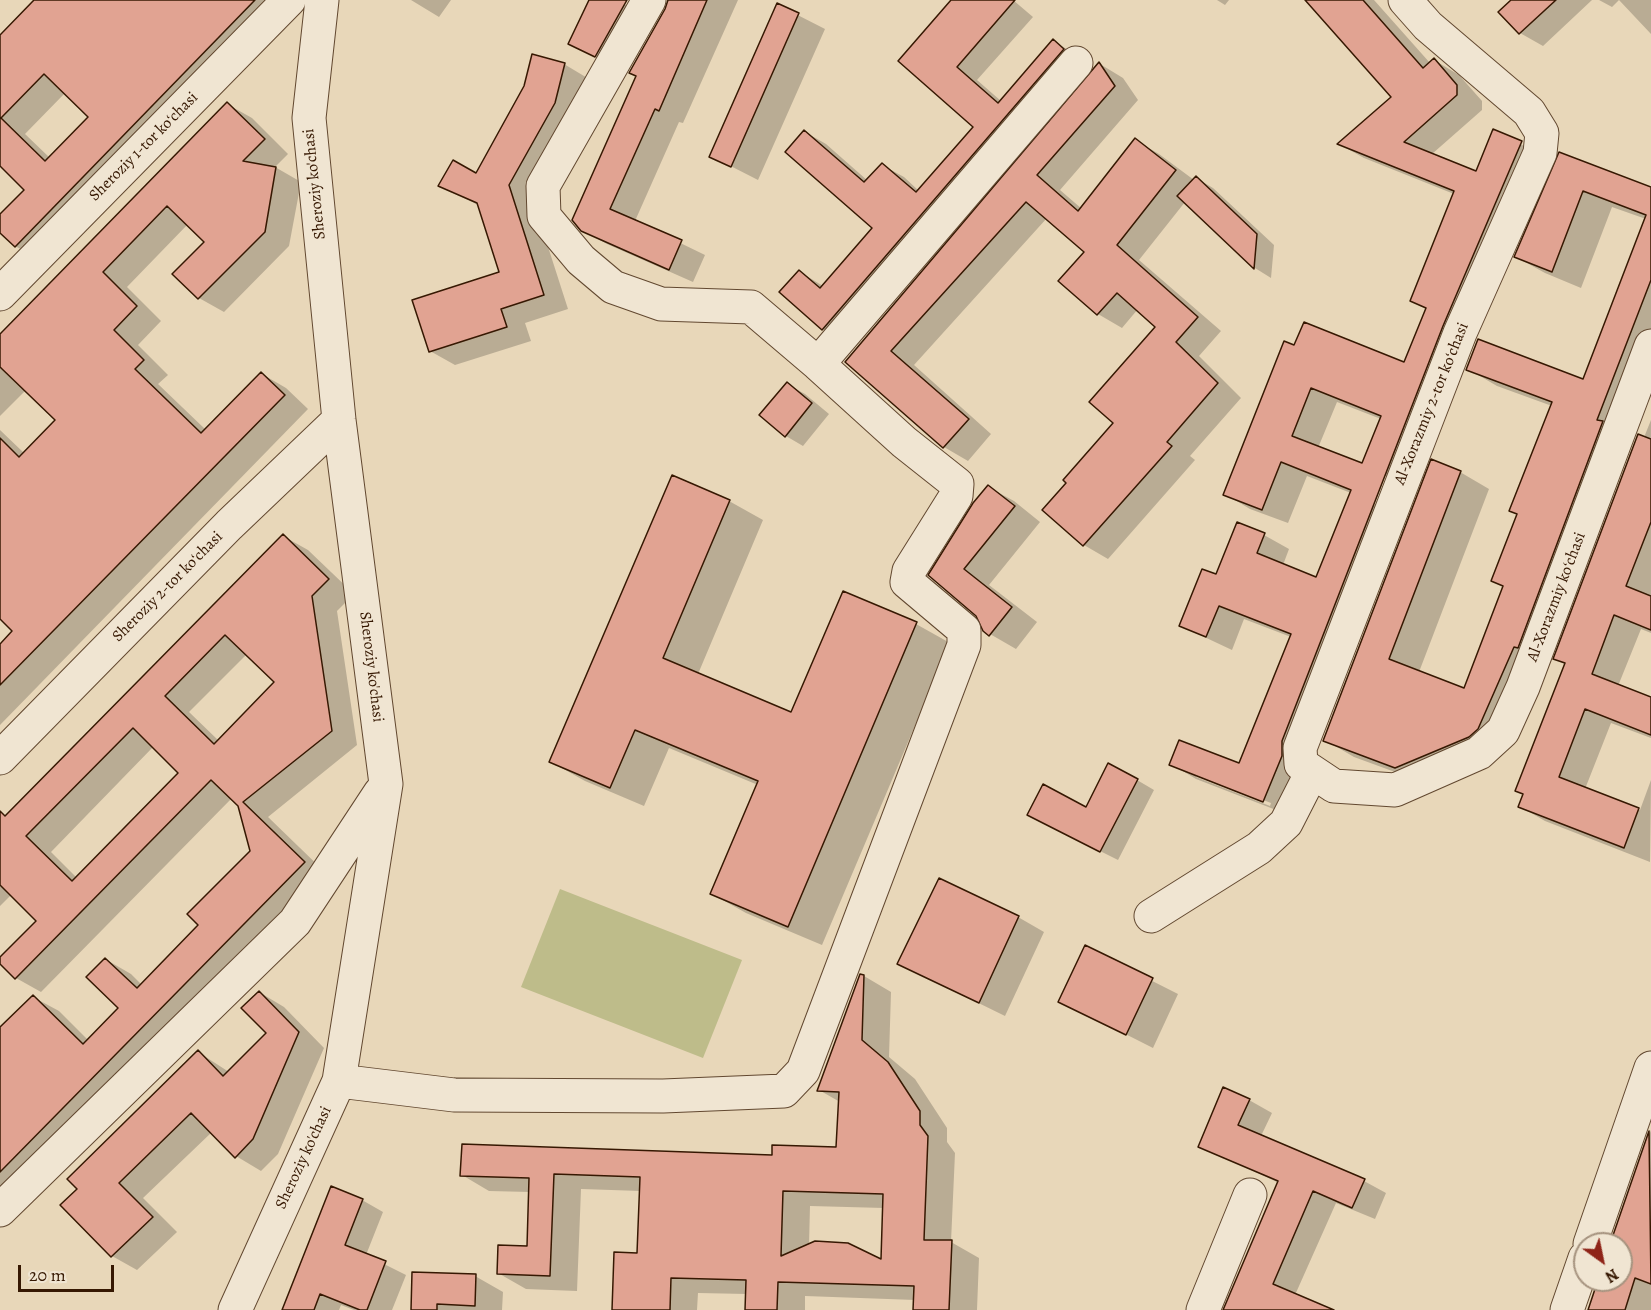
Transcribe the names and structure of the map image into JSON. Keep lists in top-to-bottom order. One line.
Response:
{"streets":{"street":["Sheroziy 1-tor koʻchasi","Sheroziy ko'chasi","Al-Xorazmiy 2-tor koʻchasi","Sheroziy 2-tor koʻchasi","Al-Xorazmiy koʻchasi"]},"crossings":[["Sheroziy ko'chasi","Sheroziy 2-tor koʻchasi"],["Al-Xorazmiy 2-tor koʻchasi","Al-Xorazmiy koʻchasi"]],"scale_bar":"20 m","north":"bottom right"}
